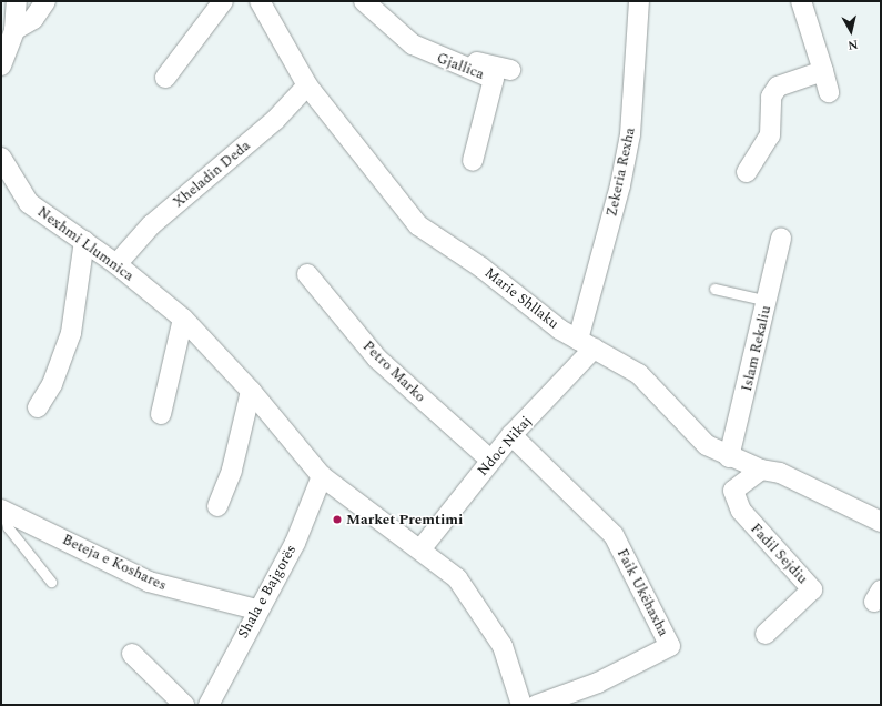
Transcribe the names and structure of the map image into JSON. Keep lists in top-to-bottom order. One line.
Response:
{"streets":{"street":["Gjallica","Zekeria Rexha","Xheladin Deda","Nexhmi Llumnica","Marie Shllaku","Islam Rekaliu","Petro Marko","Ndoc Nikaj","Fadil Sejdiu","Beteja e Koshares","Shala e Bajgorës","Faik Ukëhaxha"]},"crossings":[["Zekeria Rexha","Marie Shllaku"],["Zekeria Rexha","Ndoc Nikaj"],["Xheladin Deda","Nexhmi Llumnica"],["Xheladin Deda","Marie Shllaku"],["Nexhmi Llumnica","Ndoc Nikaj"],["Nexhmi Llumnica","Shala e Bajgorës"],["Marie Shllaku","Islam Rekaliu"],["Marie Shllaku","Ndoc Nikaj"],["Marie Shllaku","Fadil Sejdiu"],["Petro Marko","Ndoc Nikaj"],["Ndoc Nikaj","Faik Ukëhaxha"],["Beteja e Koshares","Shala e Bajgorës"]],"places":["Market Premtimi"],"north":"bottom"}
